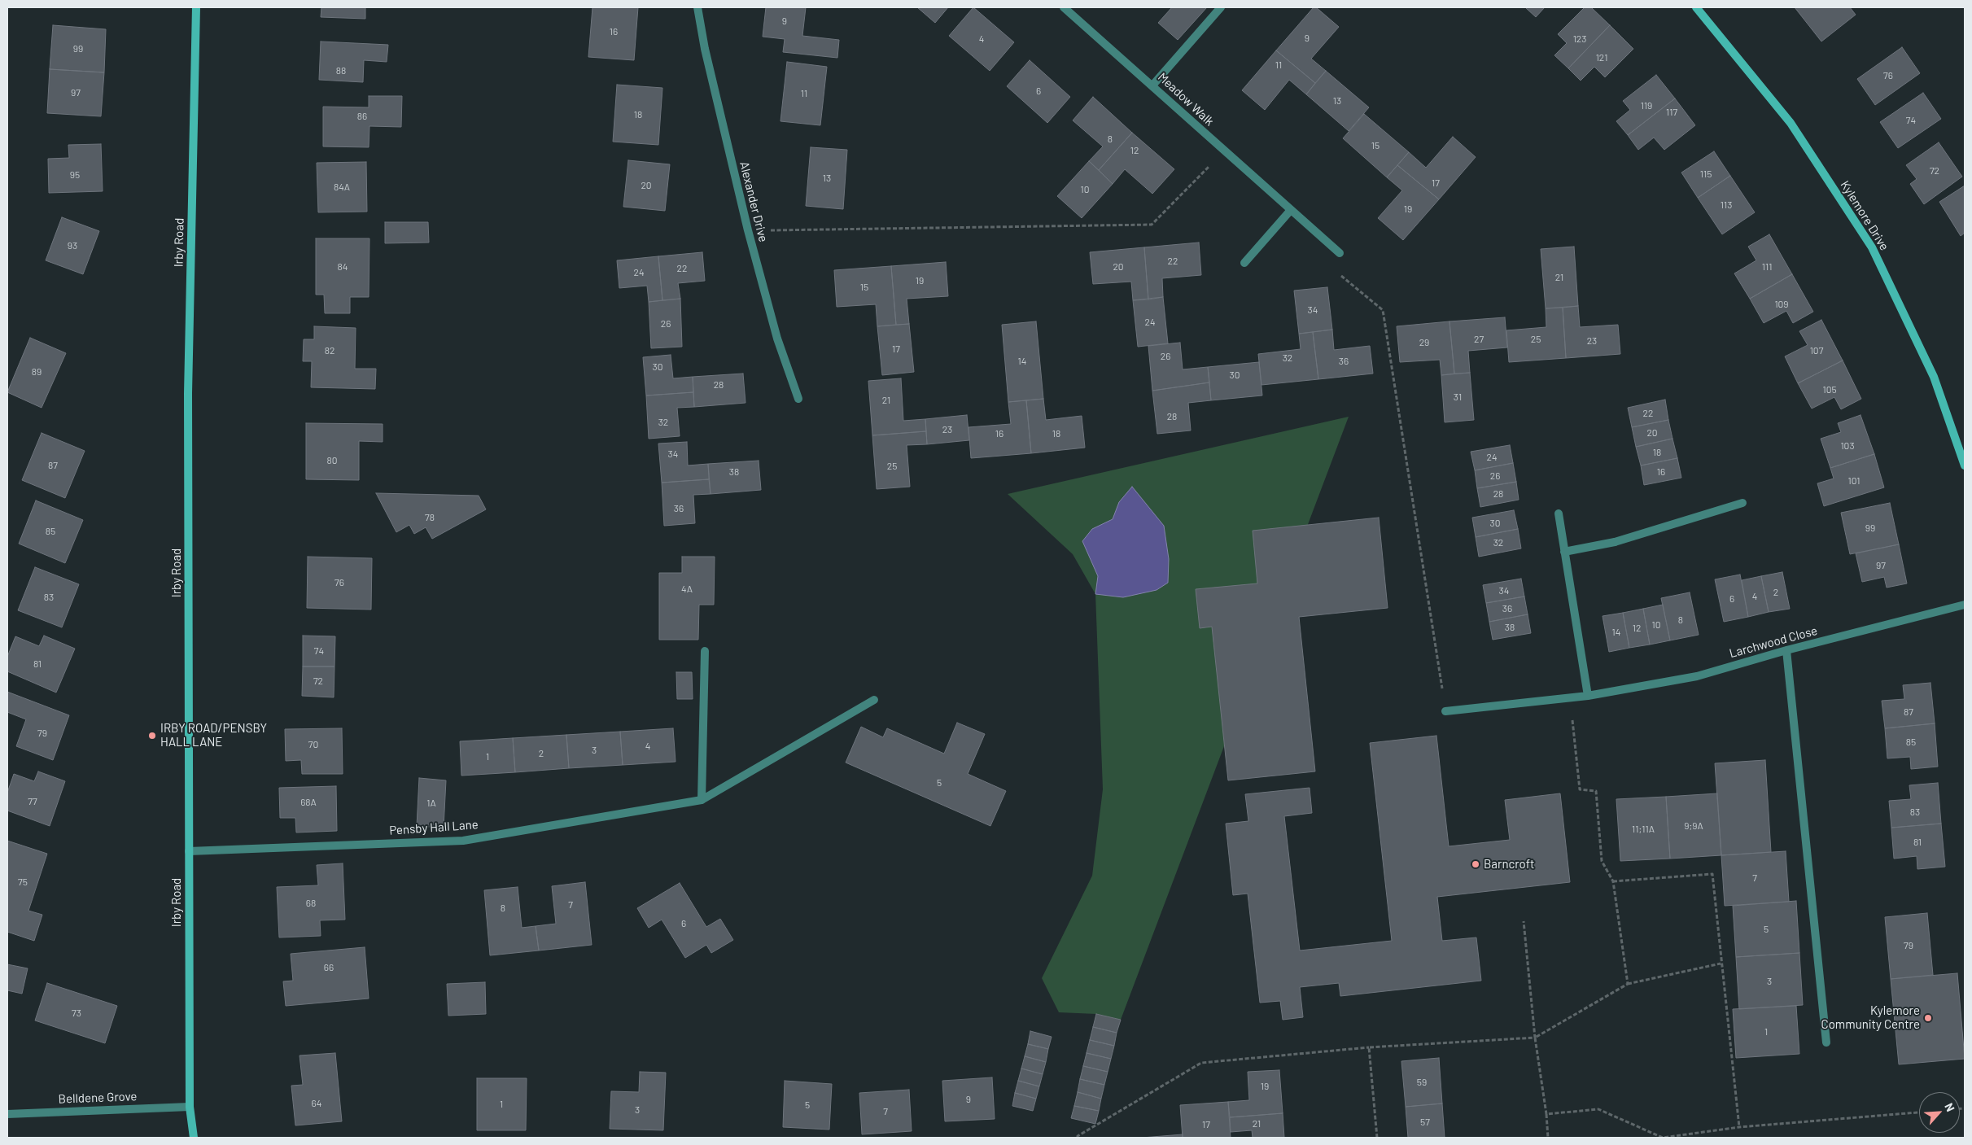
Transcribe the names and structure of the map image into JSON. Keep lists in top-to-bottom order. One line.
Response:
{"streets":{"street":["Meadow Walk","Alexander Drive","Kylemore Drive","Irby Road","Larchwood Close","Pensby Hall Lane","Belldene Grove"]},"crossings":[["Irby Road","Pensby Hall Lane"],["Irby Road","Belldene Grove"]],"places":["IRBY ROAD/PENSBY HALL LANE","Barncroft","Kylemore Community Centre"],"house_numbers":["9","16","9","4","123","99","121","11","88","76","6","97","11","13","119","117","18","86","74","8","15","12","72","115","95","13","17","20","84A","10","113","19","93","22","84","20","111","22","24","21","19","15","109","34","24","26","27","25","23","29","17","82","107","26","32","14","36","30","89","30","28","105","31","21","22","28","32","23","20","16","18","103","18","34","24","80","87","25","38","16","26","101","28","36","78","30","99","85","32","97","76","4A","34","2","4","83","6","36","8","10","38","12","14","74","81","72","87","79","85","70","4","3","2","1","5","77","68A","1A","83","9;9A","11;11A","81","7","75","68","7","8","6","5","79","66","3","73","1","59","19","9","64","1","5","3","7","57","21","17"],"north":"top right"}
